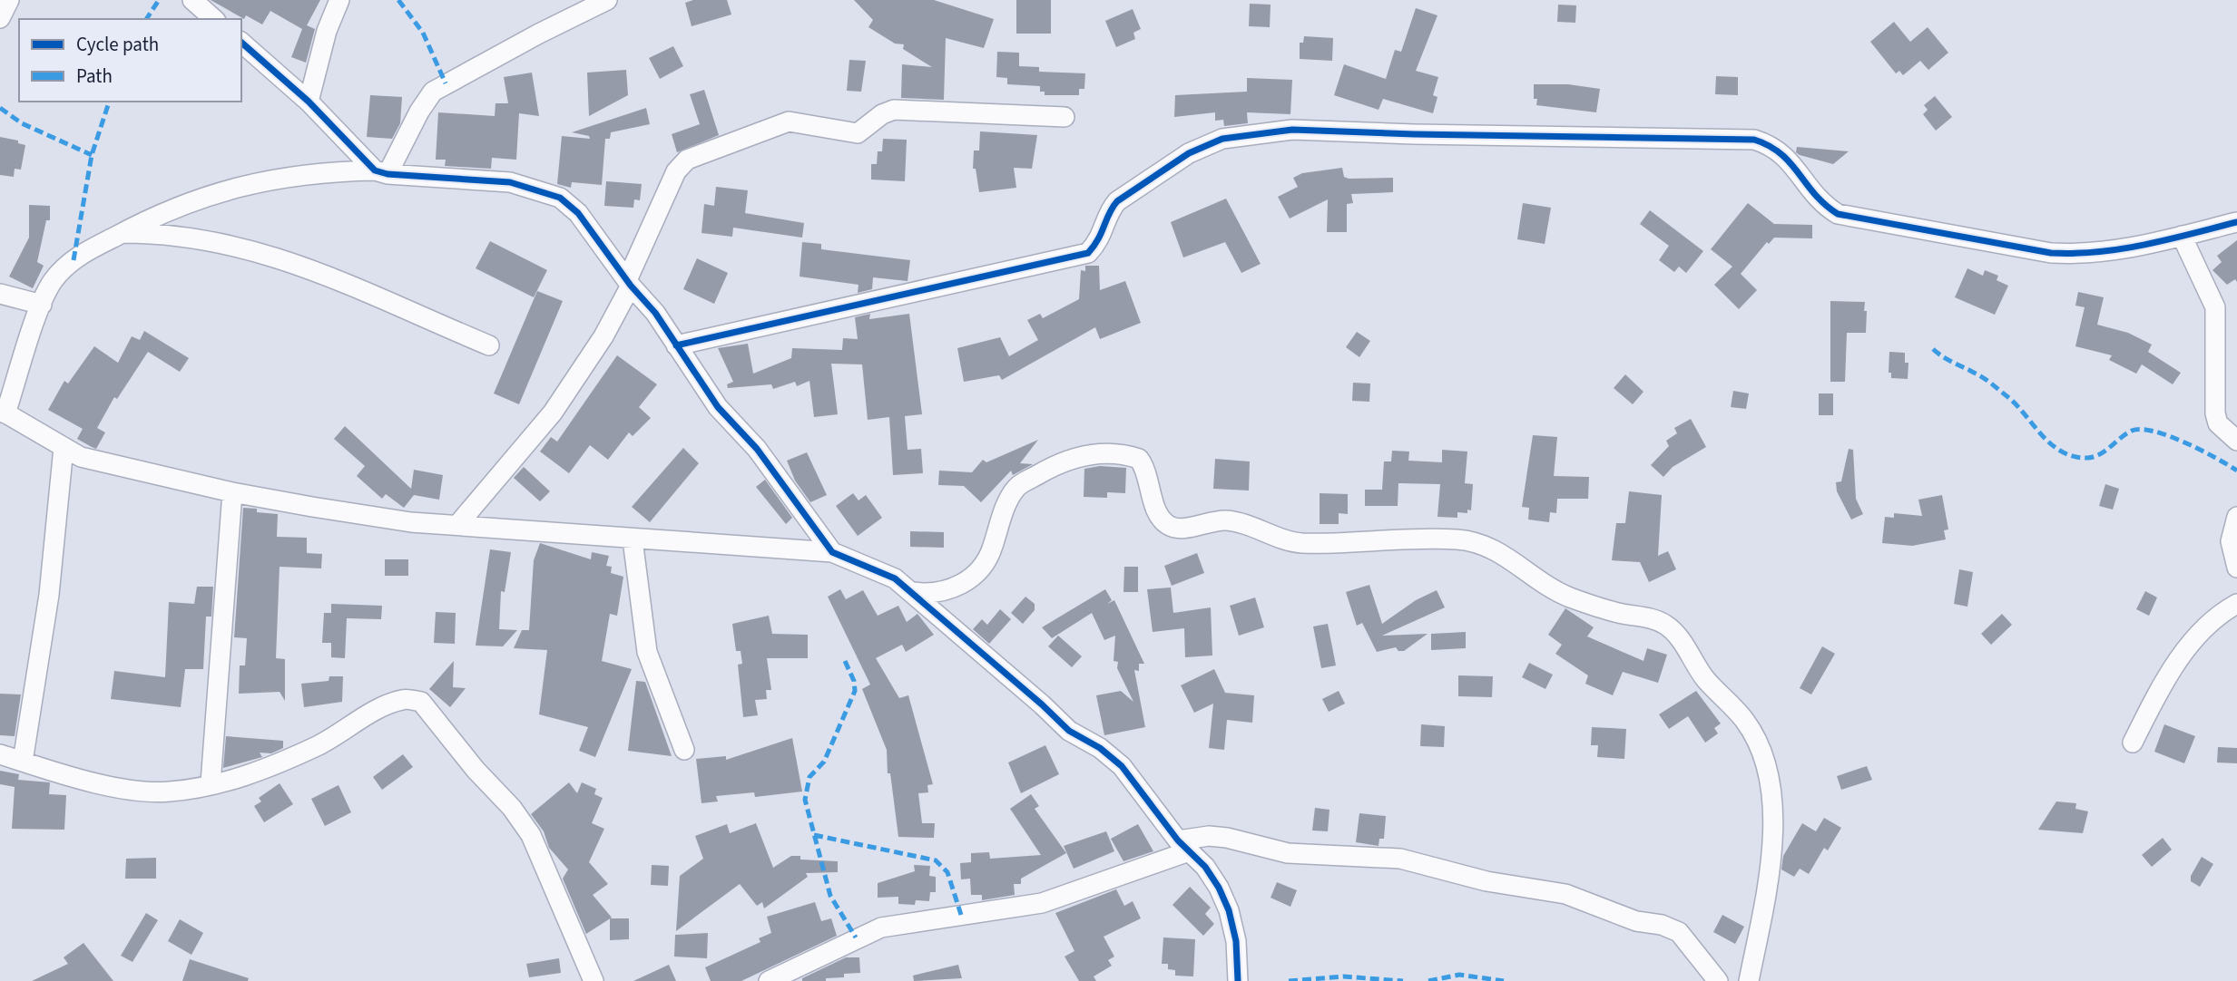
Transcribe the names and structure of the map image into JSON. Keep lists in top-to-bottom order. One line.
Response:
{"legend":["Cycle path","Path"]}
